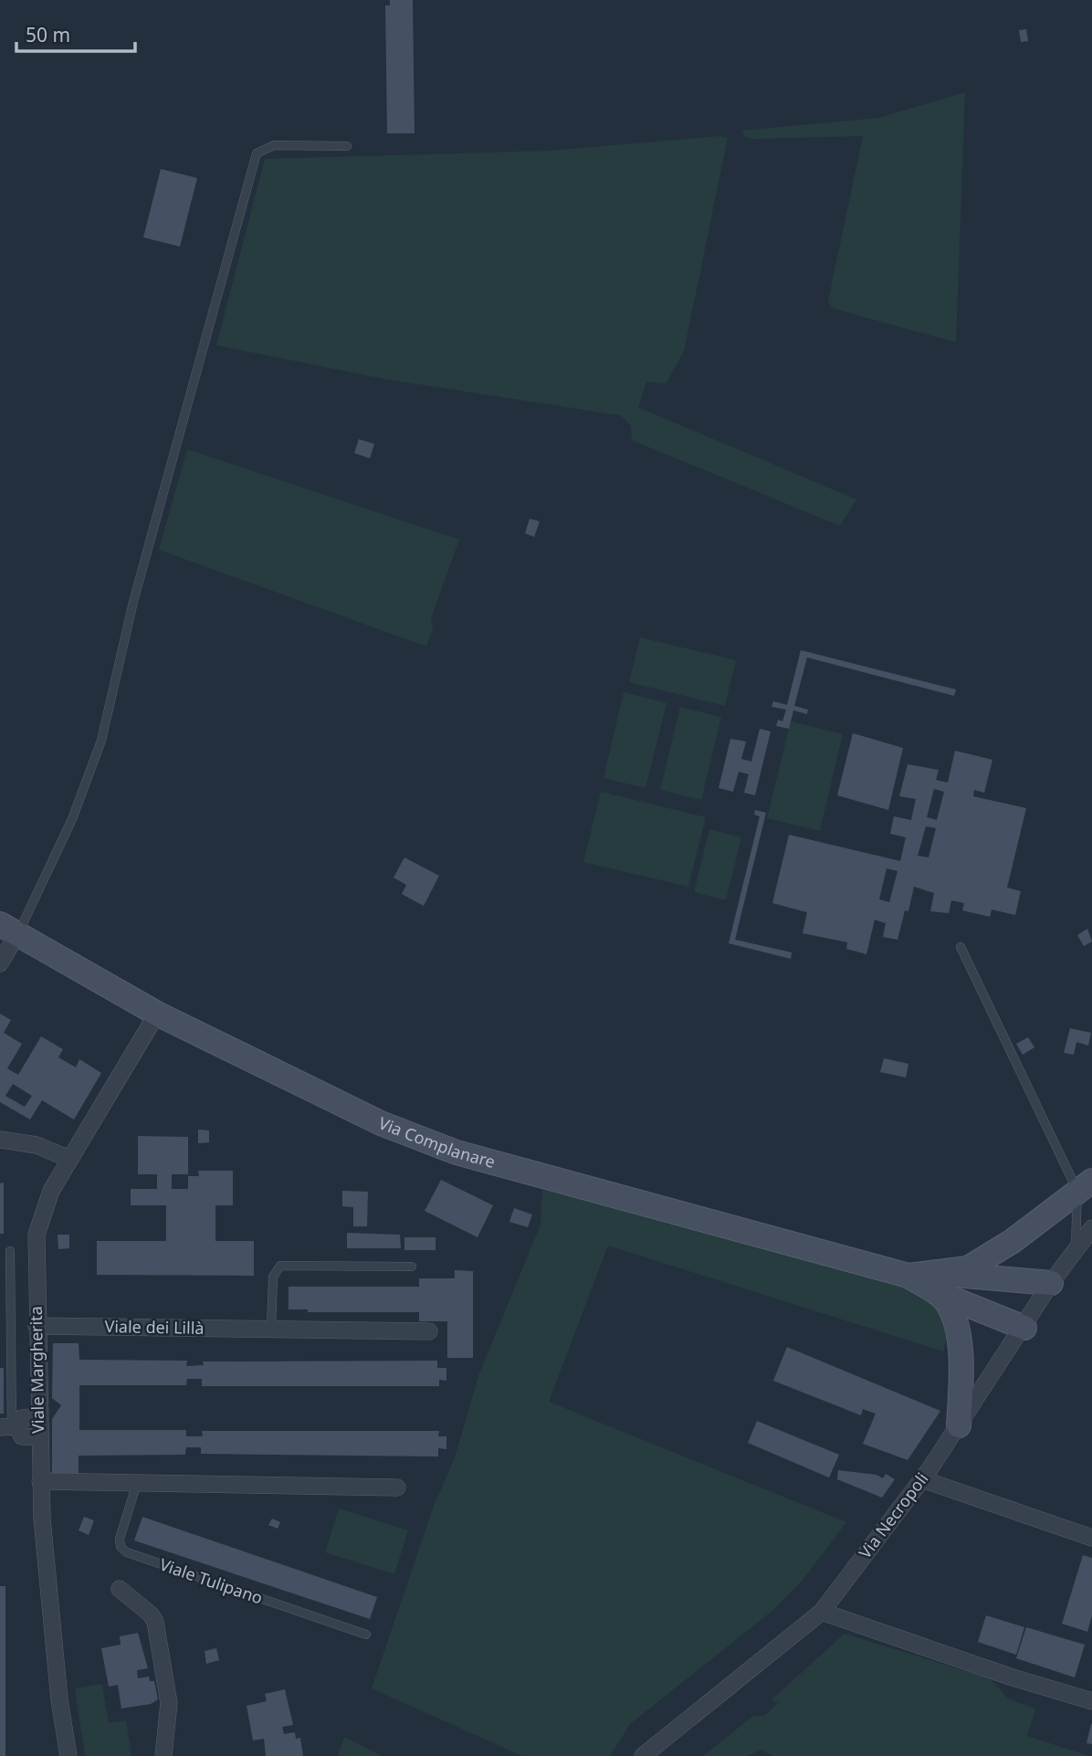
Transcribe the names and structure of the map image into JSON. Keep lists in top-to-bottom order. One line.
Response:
{"streets":{"main road":["Via Complanare"],"street":["Viale dei Lillà","Viale Margherita","Via Necropoli"],"lane":["Viale Tulipano"]},"crossings":[["Via Complanare","Viale Margherita"],["Viale dei Lillà","Viale Margherita"]],"scale_bar":"50 m"}
